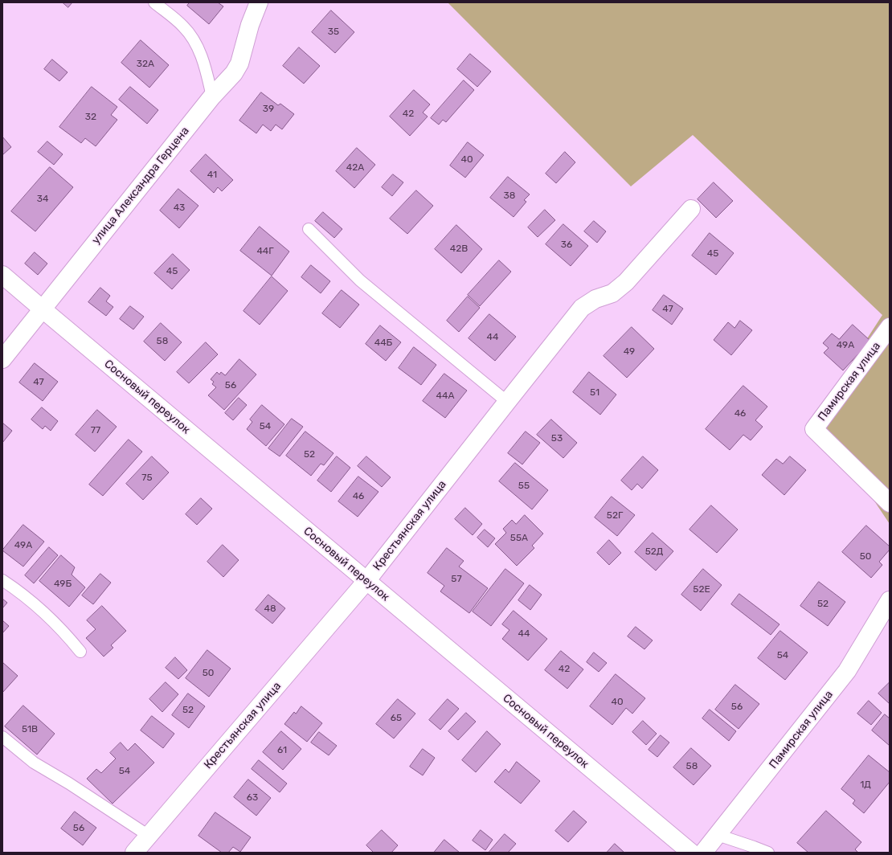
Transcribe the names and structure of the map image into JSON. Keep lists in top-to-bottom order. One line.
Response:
{"streets":{"street":["улица Александра Герцена","Памирская улица","Сосновый переулок","Крестьянская улица"]},"crossings":[["улица Александра Герцена","Сосновый переулок"],["Сосновый переулок","Крестьянская улица"]],"house_numbers":["35","32А","39","42","32","40","42А","41","38","34","43","36","42В","44Г","45","45","47","44","58","44Б","49А","49","47","56","51","44А","46","54","77","53","52","75","55","46","52Г","55А","49А","52Д","50","57","49Б","52Е","52","48","44","54","42","50","40","56","52","65","51В","61","58","54","1Д","63","56"]}
